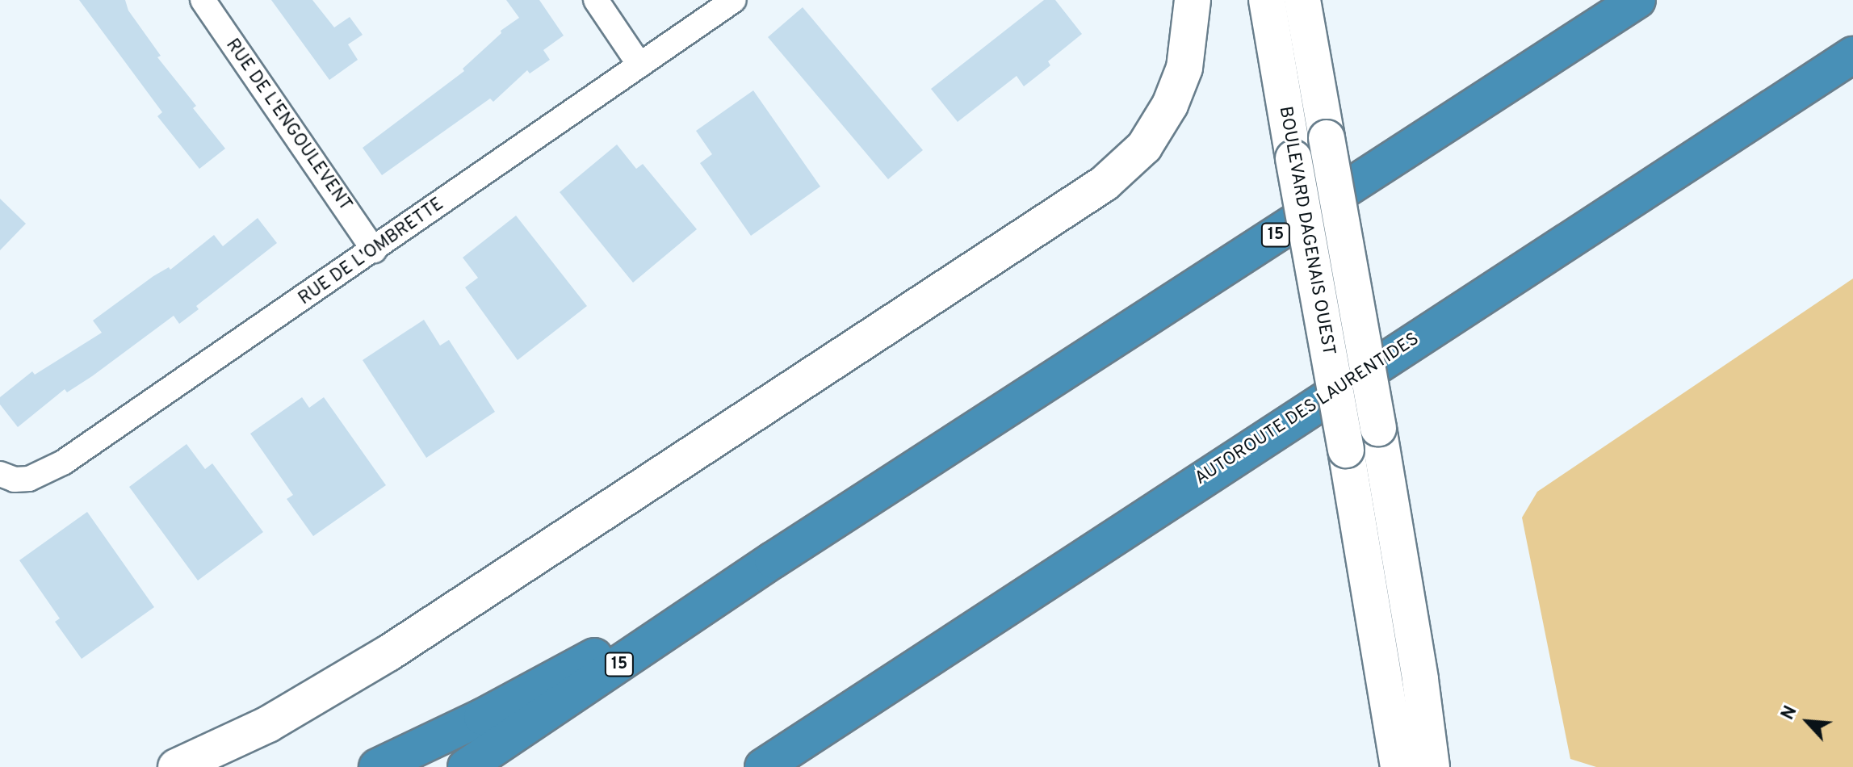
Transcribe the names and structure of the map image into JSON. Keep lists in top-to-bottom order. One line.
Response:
{"streets":{"highway":["15","AUTOROUTE DES LAURENTIDES"],"main road":["BOULEVARD DAGENAIS OUEST"],"street":["RUE DE L'ENGOULEVENT","RUE DE L'OMBRETTE"]},"crossings":[["RUE DE L'ENGOULEVENT","RUE DE L'OMBRETTE"]],"north":"top left"}
